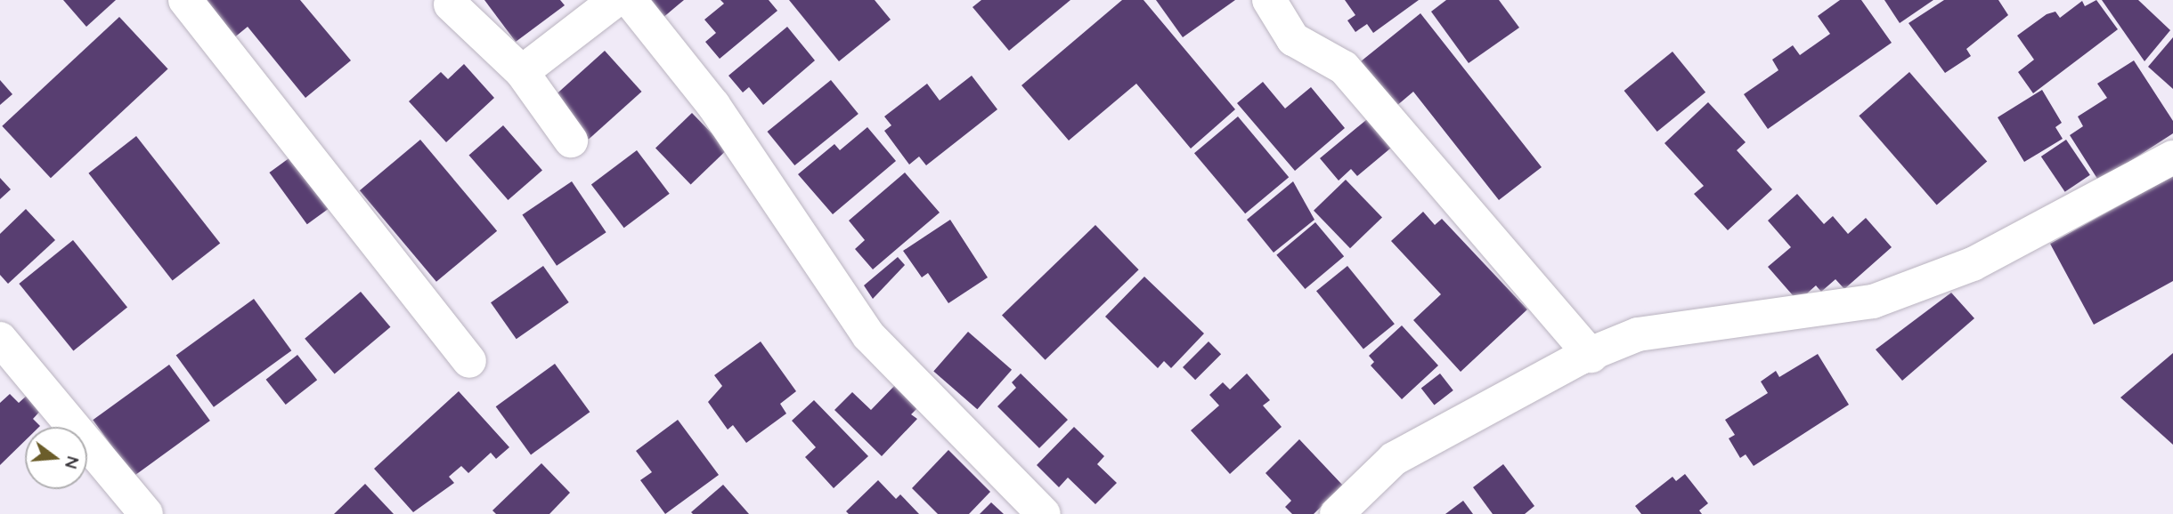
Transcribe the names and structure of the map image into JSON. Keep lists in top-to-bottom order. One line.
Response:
{"north":"right"}
